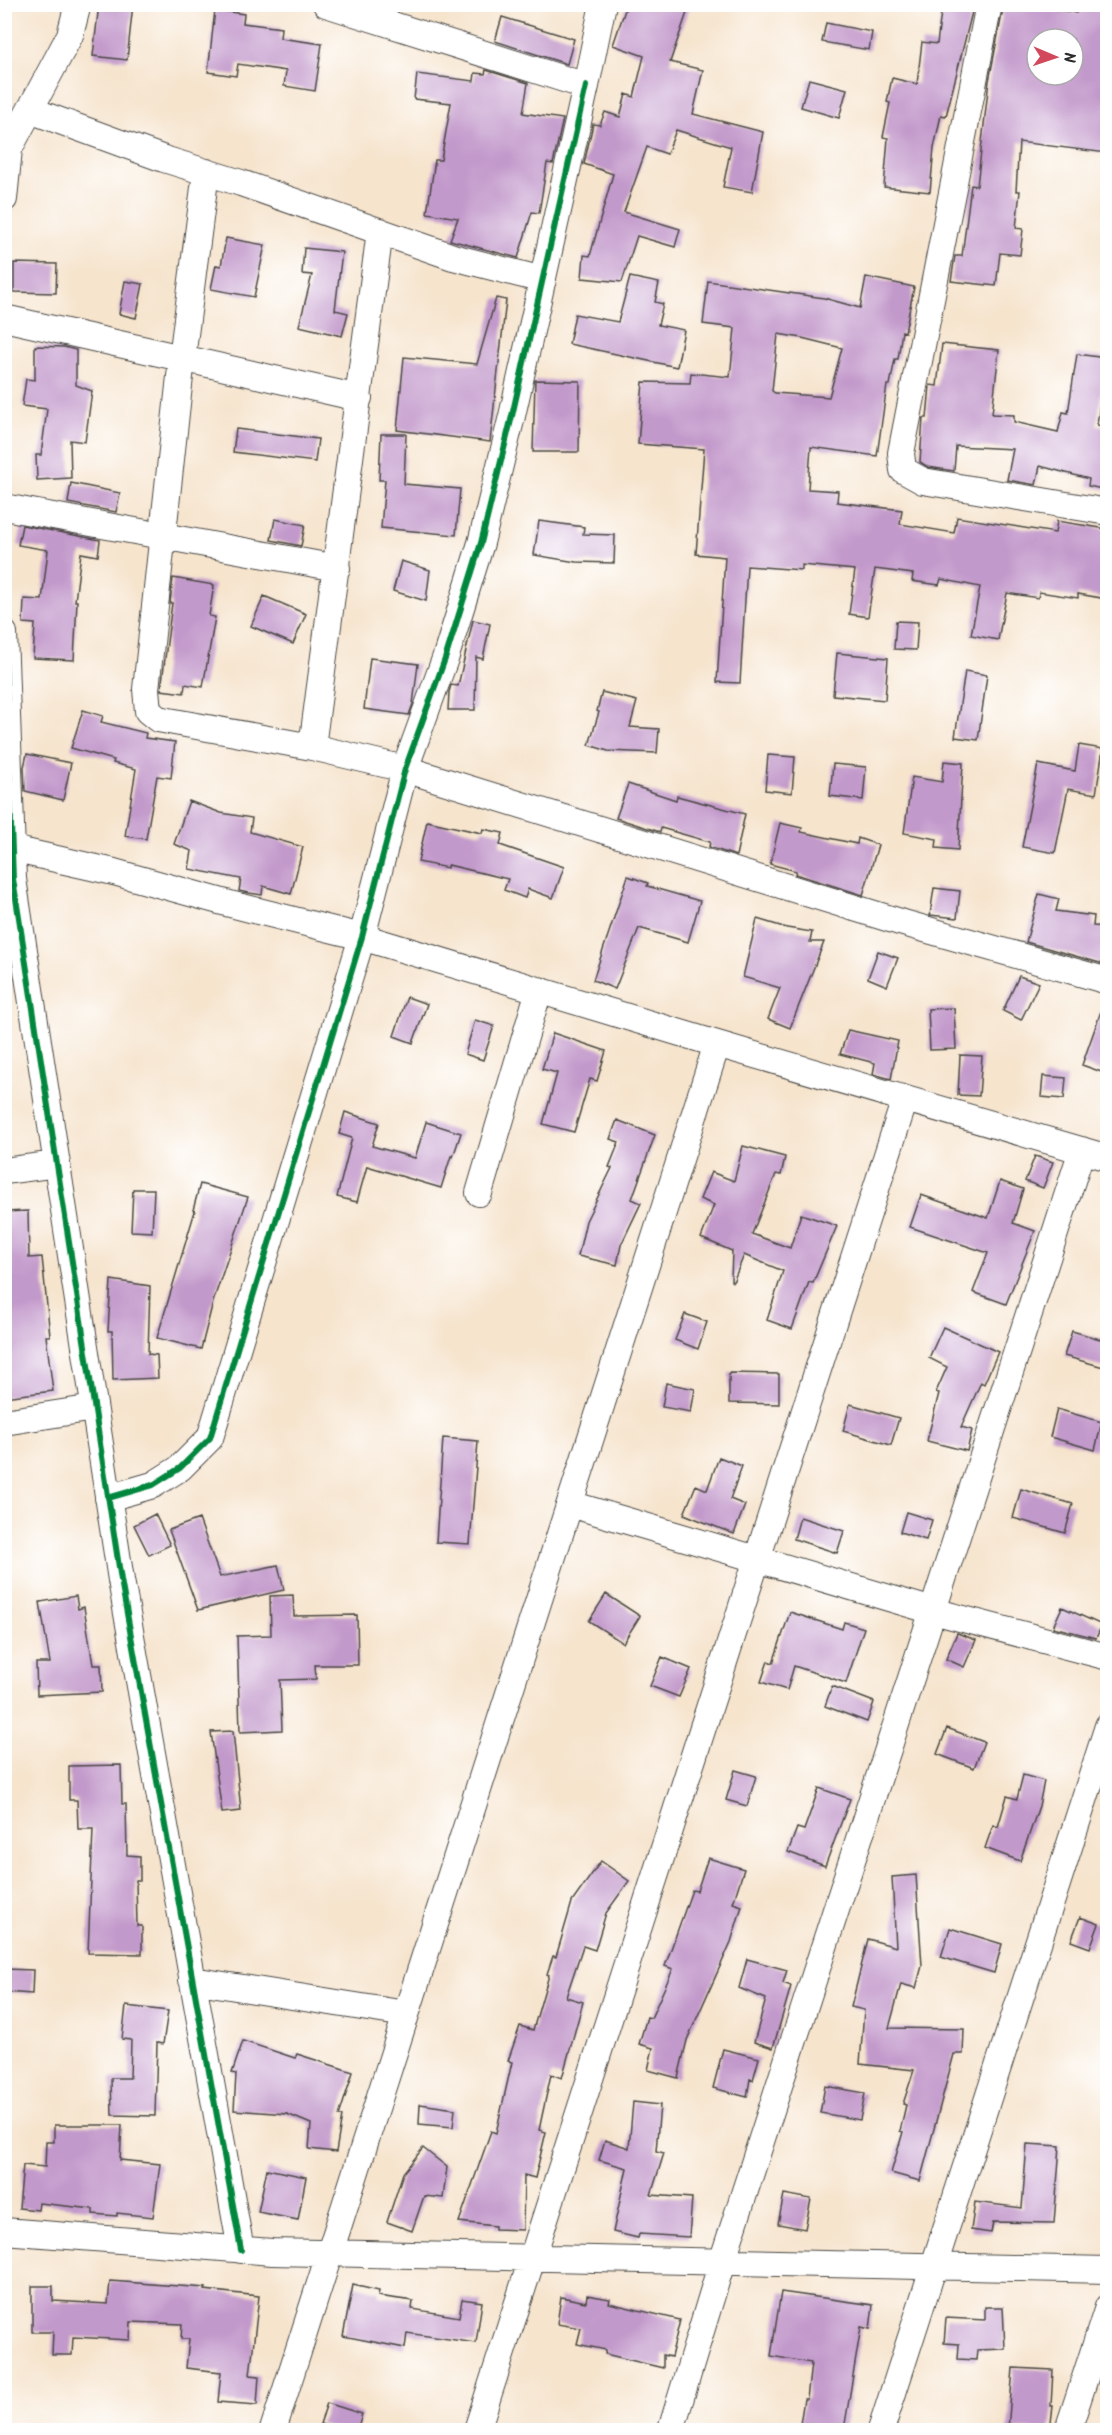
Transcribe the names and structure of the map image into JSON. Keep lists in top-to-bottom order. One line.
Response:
{"north":"right"}
